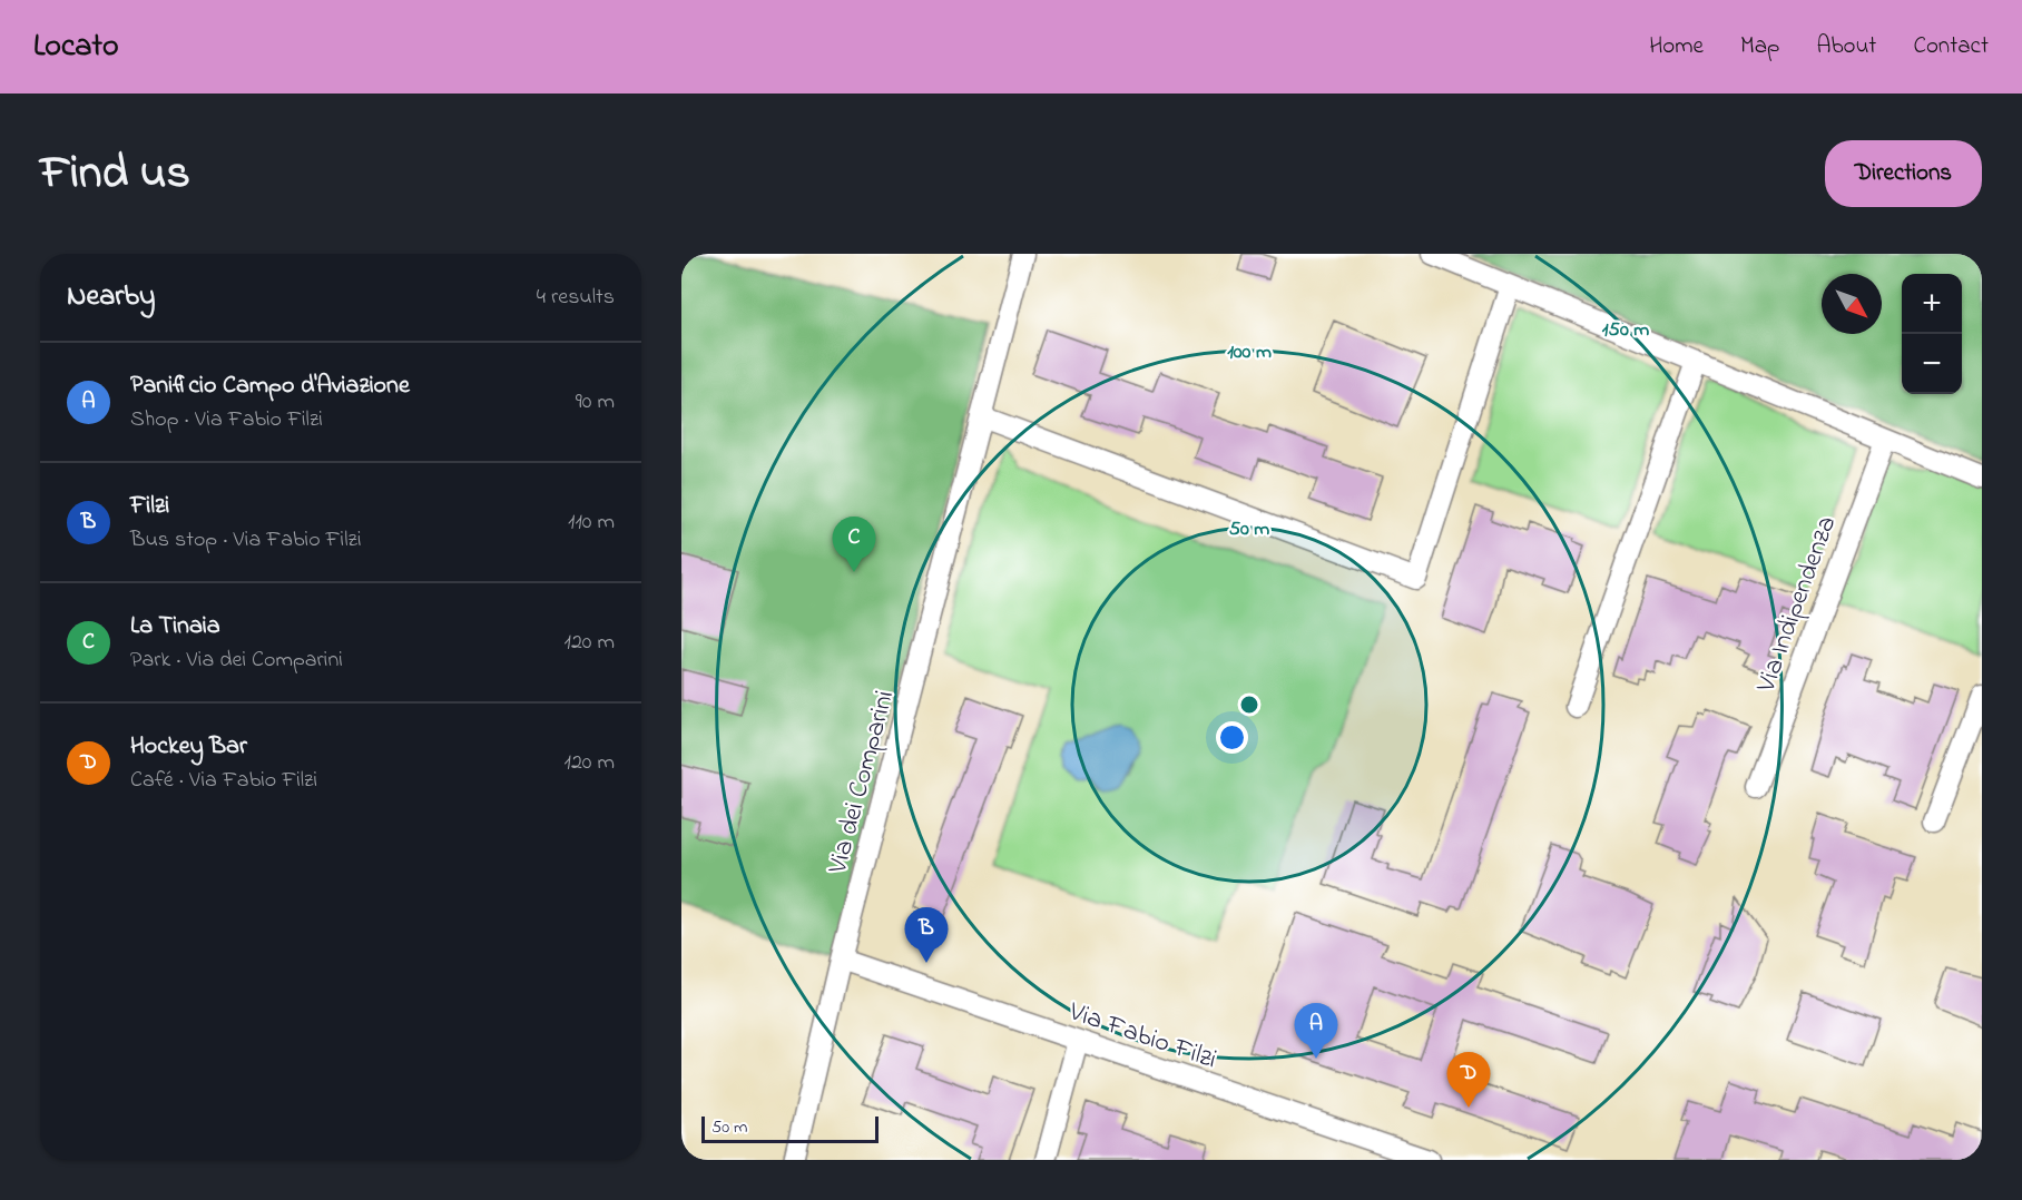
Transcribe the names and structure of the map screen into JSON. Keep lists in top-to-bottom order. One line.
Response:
{"streets":{"street":["Via Indipendenza","Via dei Comparini","Via Fabio Filzi"]},"crossings":[["Via dei Comparini","Via Fabio Filzi"]],"scale_bar":"50 m","north":"bottom right","page":{"header":"Locato","nav":["Home","Map","About","Contact"],"title":"Find us","buttons":"Directions","heading":["Nearby","4 results"],"map_buttons":["+","−"],"list":[{"mark":"A","name":"Panificio Campo d'Aviazione","note":"Shop · Via Fabio Filzi","value":"90 m"},{"mark":"B","name":"Filzi","note":"Bus stop · Via Fabio Filzi","value":"110 m"},{"mark":"C","name":"La Tinaia","note":"Park · Via dei Comparini","value":"120 m"},{"mark":"D","name":"Hockey Bar","note":"Café · Via Fabio Filzi","value":"120 m"}],"pins":["C","B","A","D"],"scale":"50 m"},"rings":["150 m","100 m","50 m"]}
